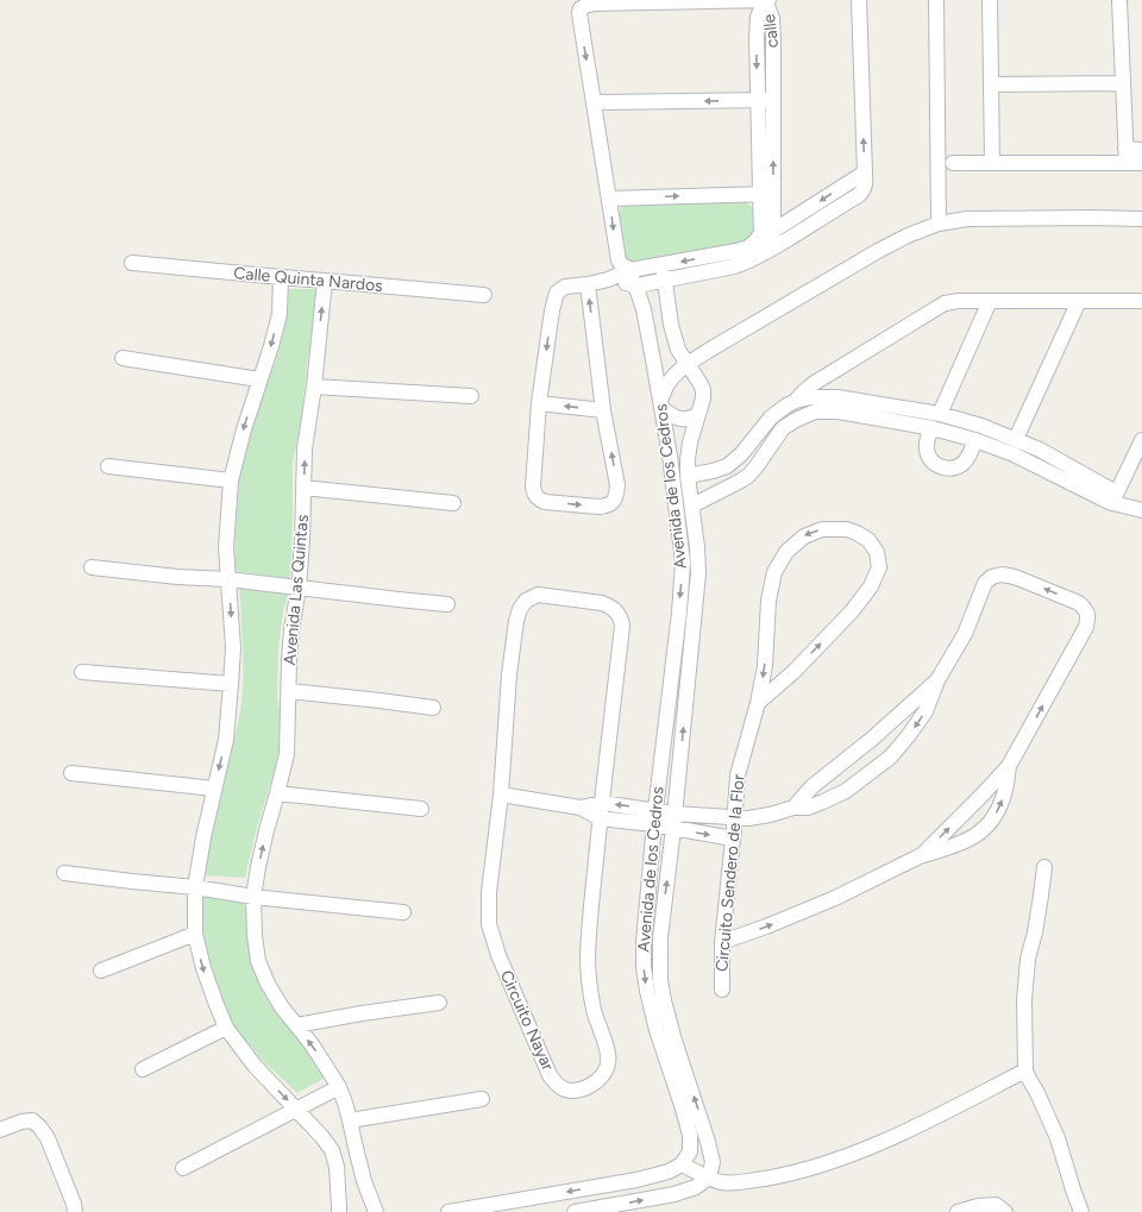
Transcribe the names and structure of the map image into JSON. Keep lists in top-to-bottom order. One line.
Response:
{"streets":{"street":["calle","Calle Quinta Nardos","Avenida de los Cedros","Avenida Las Quintas","Circuito Sendero de la Flor","Circuito Nayar"]},"crossings":[["Calle Quinta Nardos","Avenida Las Quintas"]]}
